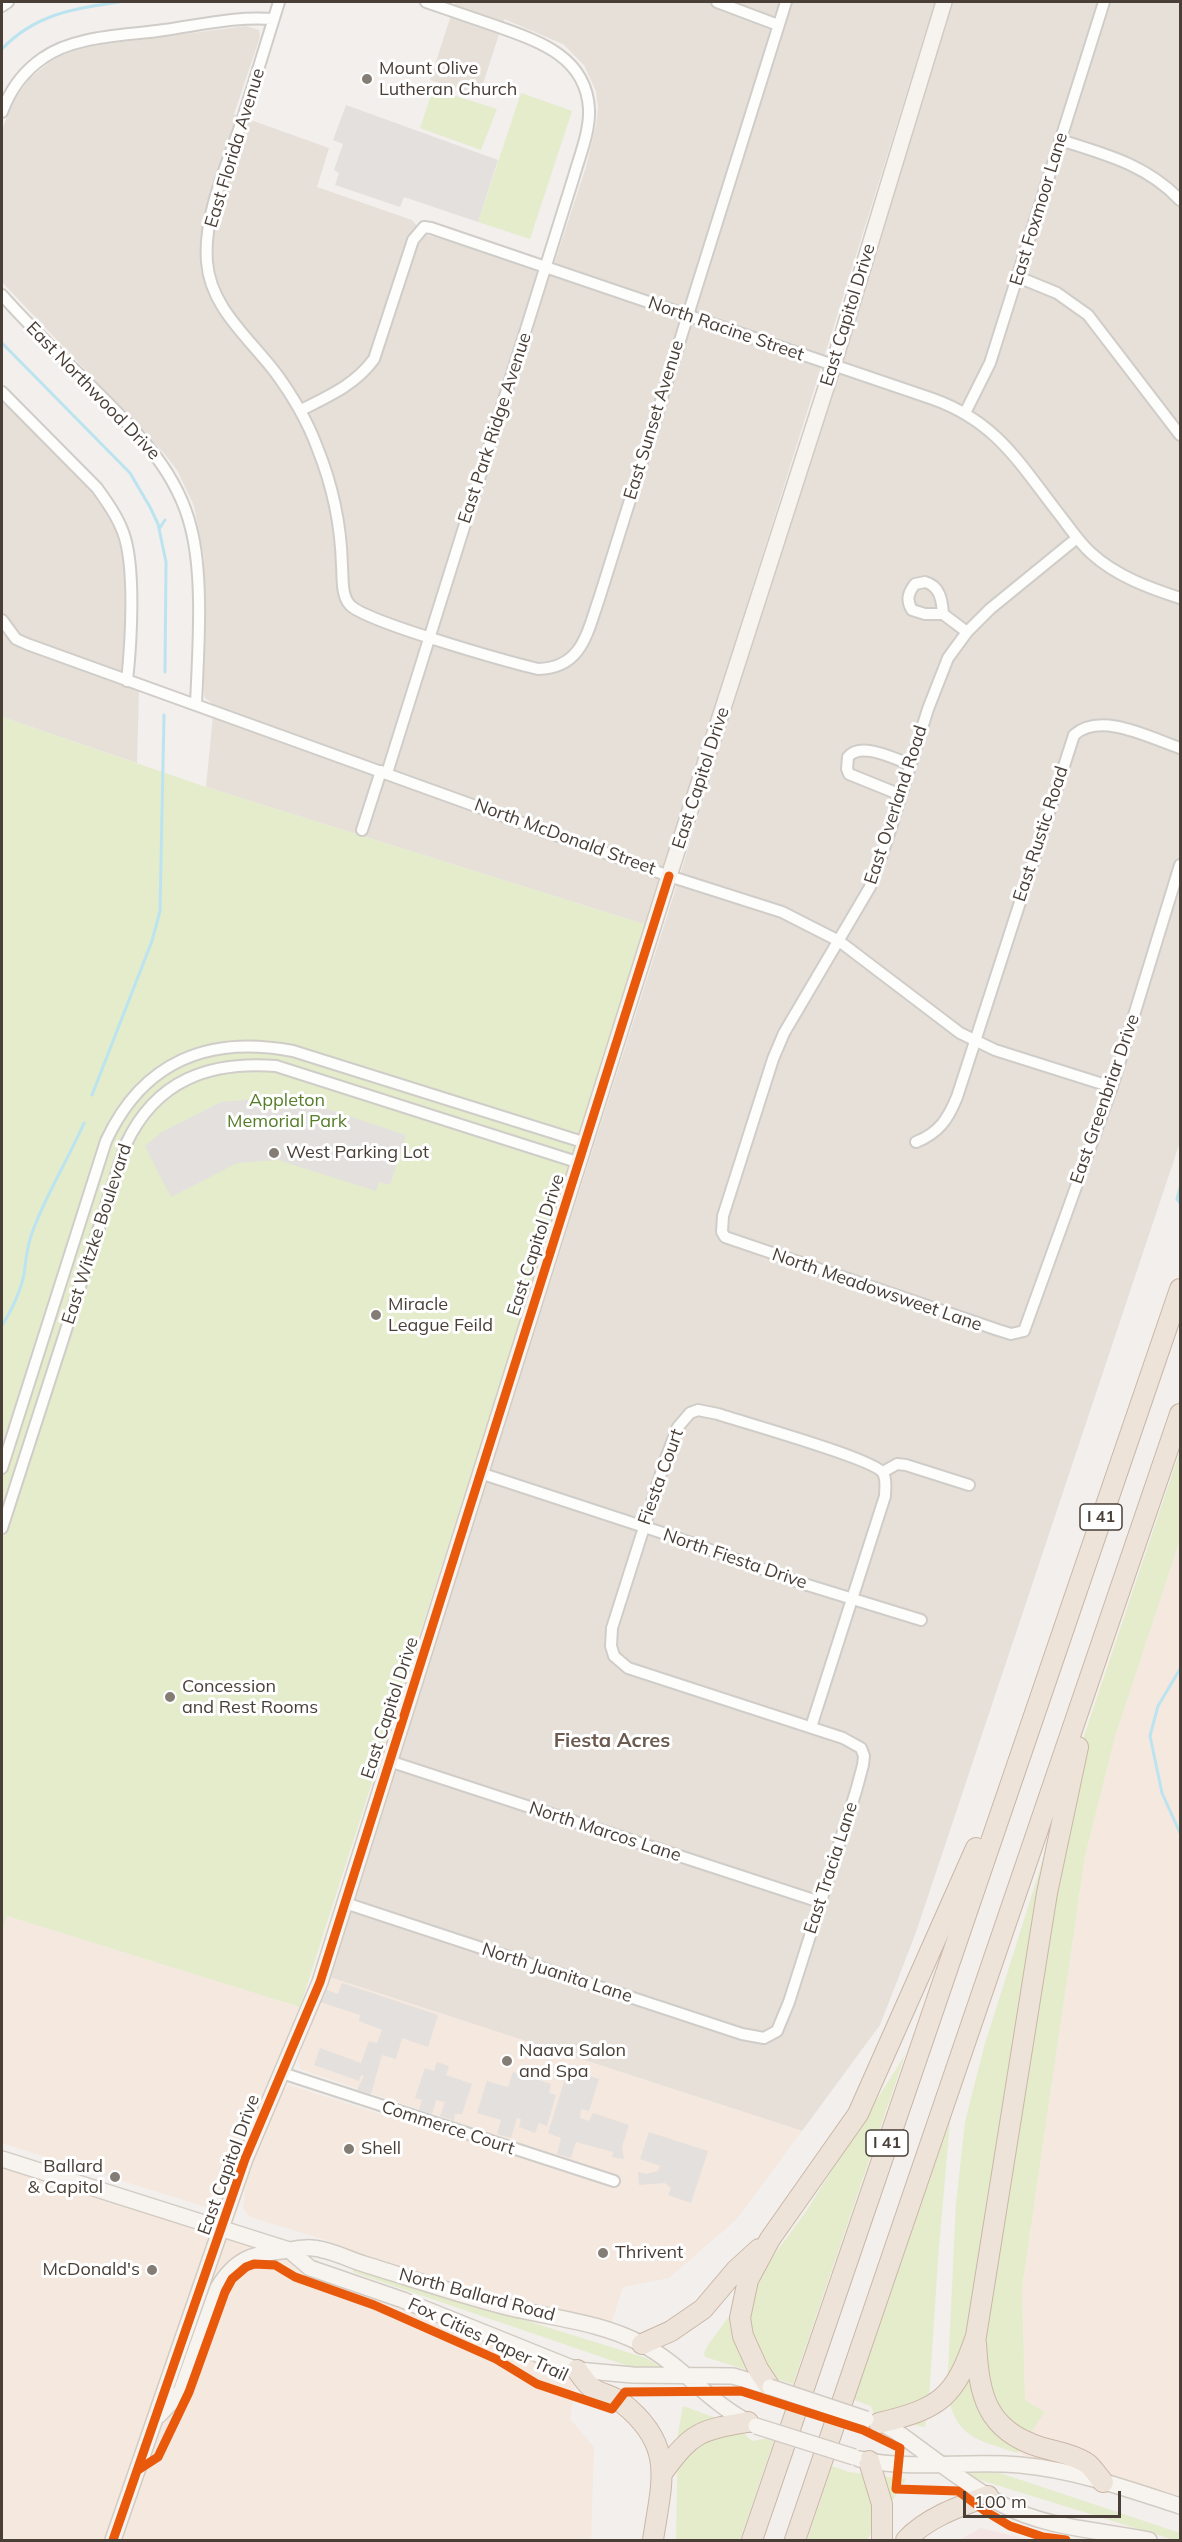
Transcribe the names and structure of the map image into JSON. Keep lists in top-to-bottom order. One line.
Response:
{"streets":{"highway":["I 41"],"street":["East Florida Avenue","East Foxmoor Lane","East Capitol Drive","North Racine Street","East Northwood Drive","East Sunset Avenue","East Park Ridge Avenue","East Overland Road","East Rustic Road","North McDonald Street","East Greenbriar Drive","East Witzke Boulevard","North Meadowsweet Lane","Fiesta Court","North Fiesta Drive","North Marcos Lane","East Tracia Lane","North Juanita Lane","Commerce Court","North Ballard Road"],"cycle path":["Fox Cities Paper Trail"]},"crossings":[["East Florida Avenue","North Racine Street"],["East Florida Avenue","East Sunset Avenue"],["East Florida Avenue","East Park Ridge Avenue"],["East Foxmoor Lane","North Racine Street"],["East Capitol Drive","North Racine Street"],["East Capitol Drive","North McDonald Street"],["East Capitol Drive","East Witzke Boulevard"],["East Capitol Drive","North Fiesta Drive"],["East Capitol Drive","North Marcos Lane"],["East Capitol Drive","North Juanita Lane"],["East Capitol Drive","Commerce Court"],["East Capitol Drive","North Ballard Road"],["North Racine Street","East Sunset Avenue"],["North Racine Street","East Park Ridge Avenue"],["North Racine Street","East Overland Road"],["East Northwood Drive","North McDonald Street"],["East Sunset Avenue","East Park Ridge Avenue"],["East Park Ridge Avenue","North McDonald Street"],["East Overland Road","North McDonald Street"],["East Overland Road","North Meadowsweet Lane"],["East Rustic Road","North McDonald Street"],["North McDonald Street","East Greenbriar Drive"],["East Greenbriar Drive","North Meadowsweet Lane"],["Fiesta Court","North Fiesta Drive"],["Fiesta Court","East Tracia Lane"],["North Marcos Lane","East Tracia Lane"],["East Tracia Lane","North Juanita Lane"]],"districts":["Fiesta Acres"],"parks":["Appleton Memorial Park"],"places":["Mount Olive Lutheran Church","West Parking Lot","Miracle League Feild","Concession and Rest Rooms","Naava Salon and Spa","Shell","Ballard & Capitol","Thrivent","McDonald's"],"scale_bar":"100 m"}
